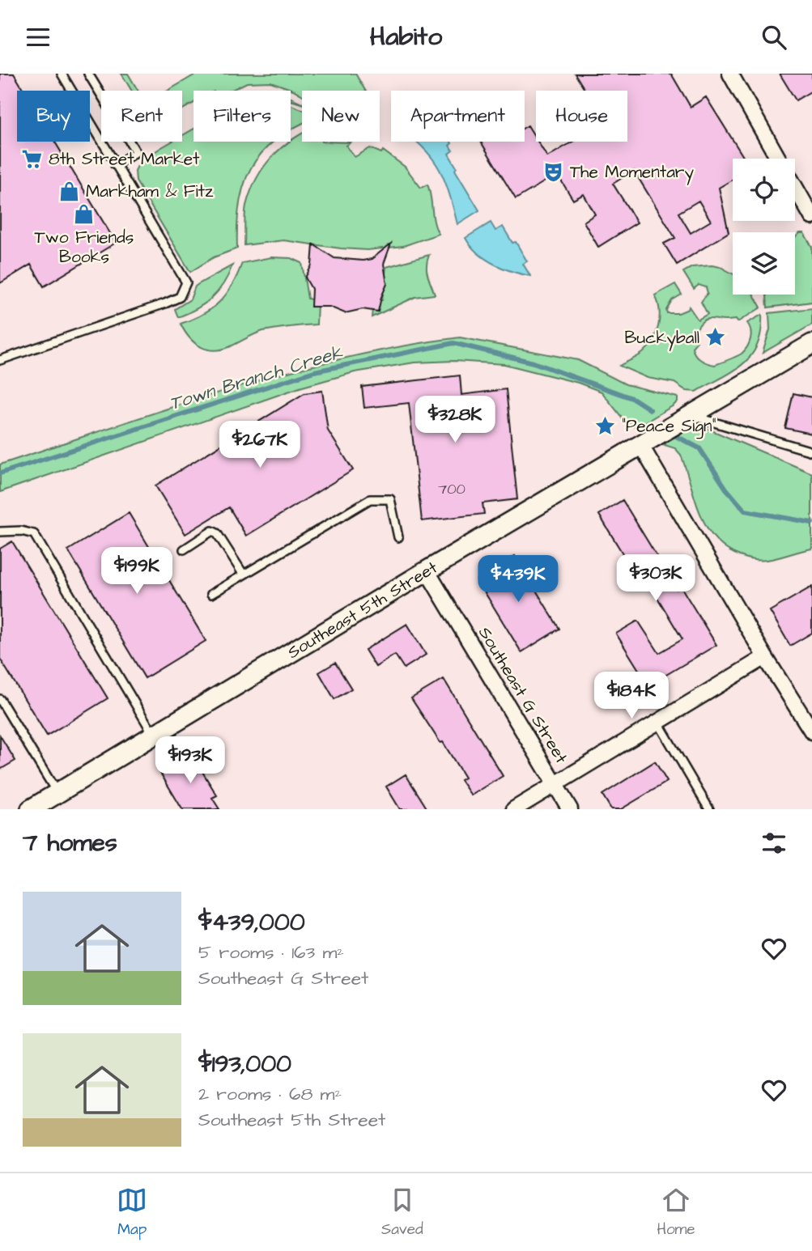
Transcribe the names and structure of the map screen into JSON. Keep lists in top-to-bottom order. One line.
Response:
{"streets":{"street":["Southeast 5th Street","Southeast G Street"]},"crossings":[["Southeast 5th Street","Southeast G Street"]],"water":["Town Branch Creek"],"places":{"supermarket":["8th Street Market"],"theatre":["The Momentary"],"shop":["Markham & Fitz","Two Friends Books"],"place":["Buckyball","\"Peace Sign\""]},"house_numbers":["700"],"page":{"header":"Habito","chip":["Buy","Rent","Filters","New","Apartment","House"],"price":["$328K","$267K","$199K","$303K","$439K","$184K","$193K"],"heading":"7 homes","list":[{"name":"$439,000","note":"5 rooms · 163 m² · Southeast G Street"},{"name":"$193,000","note":"2 rooms · 68 m² · Southeast 5th Street"}],"tabs":["Map","Saved","Home"]}}
